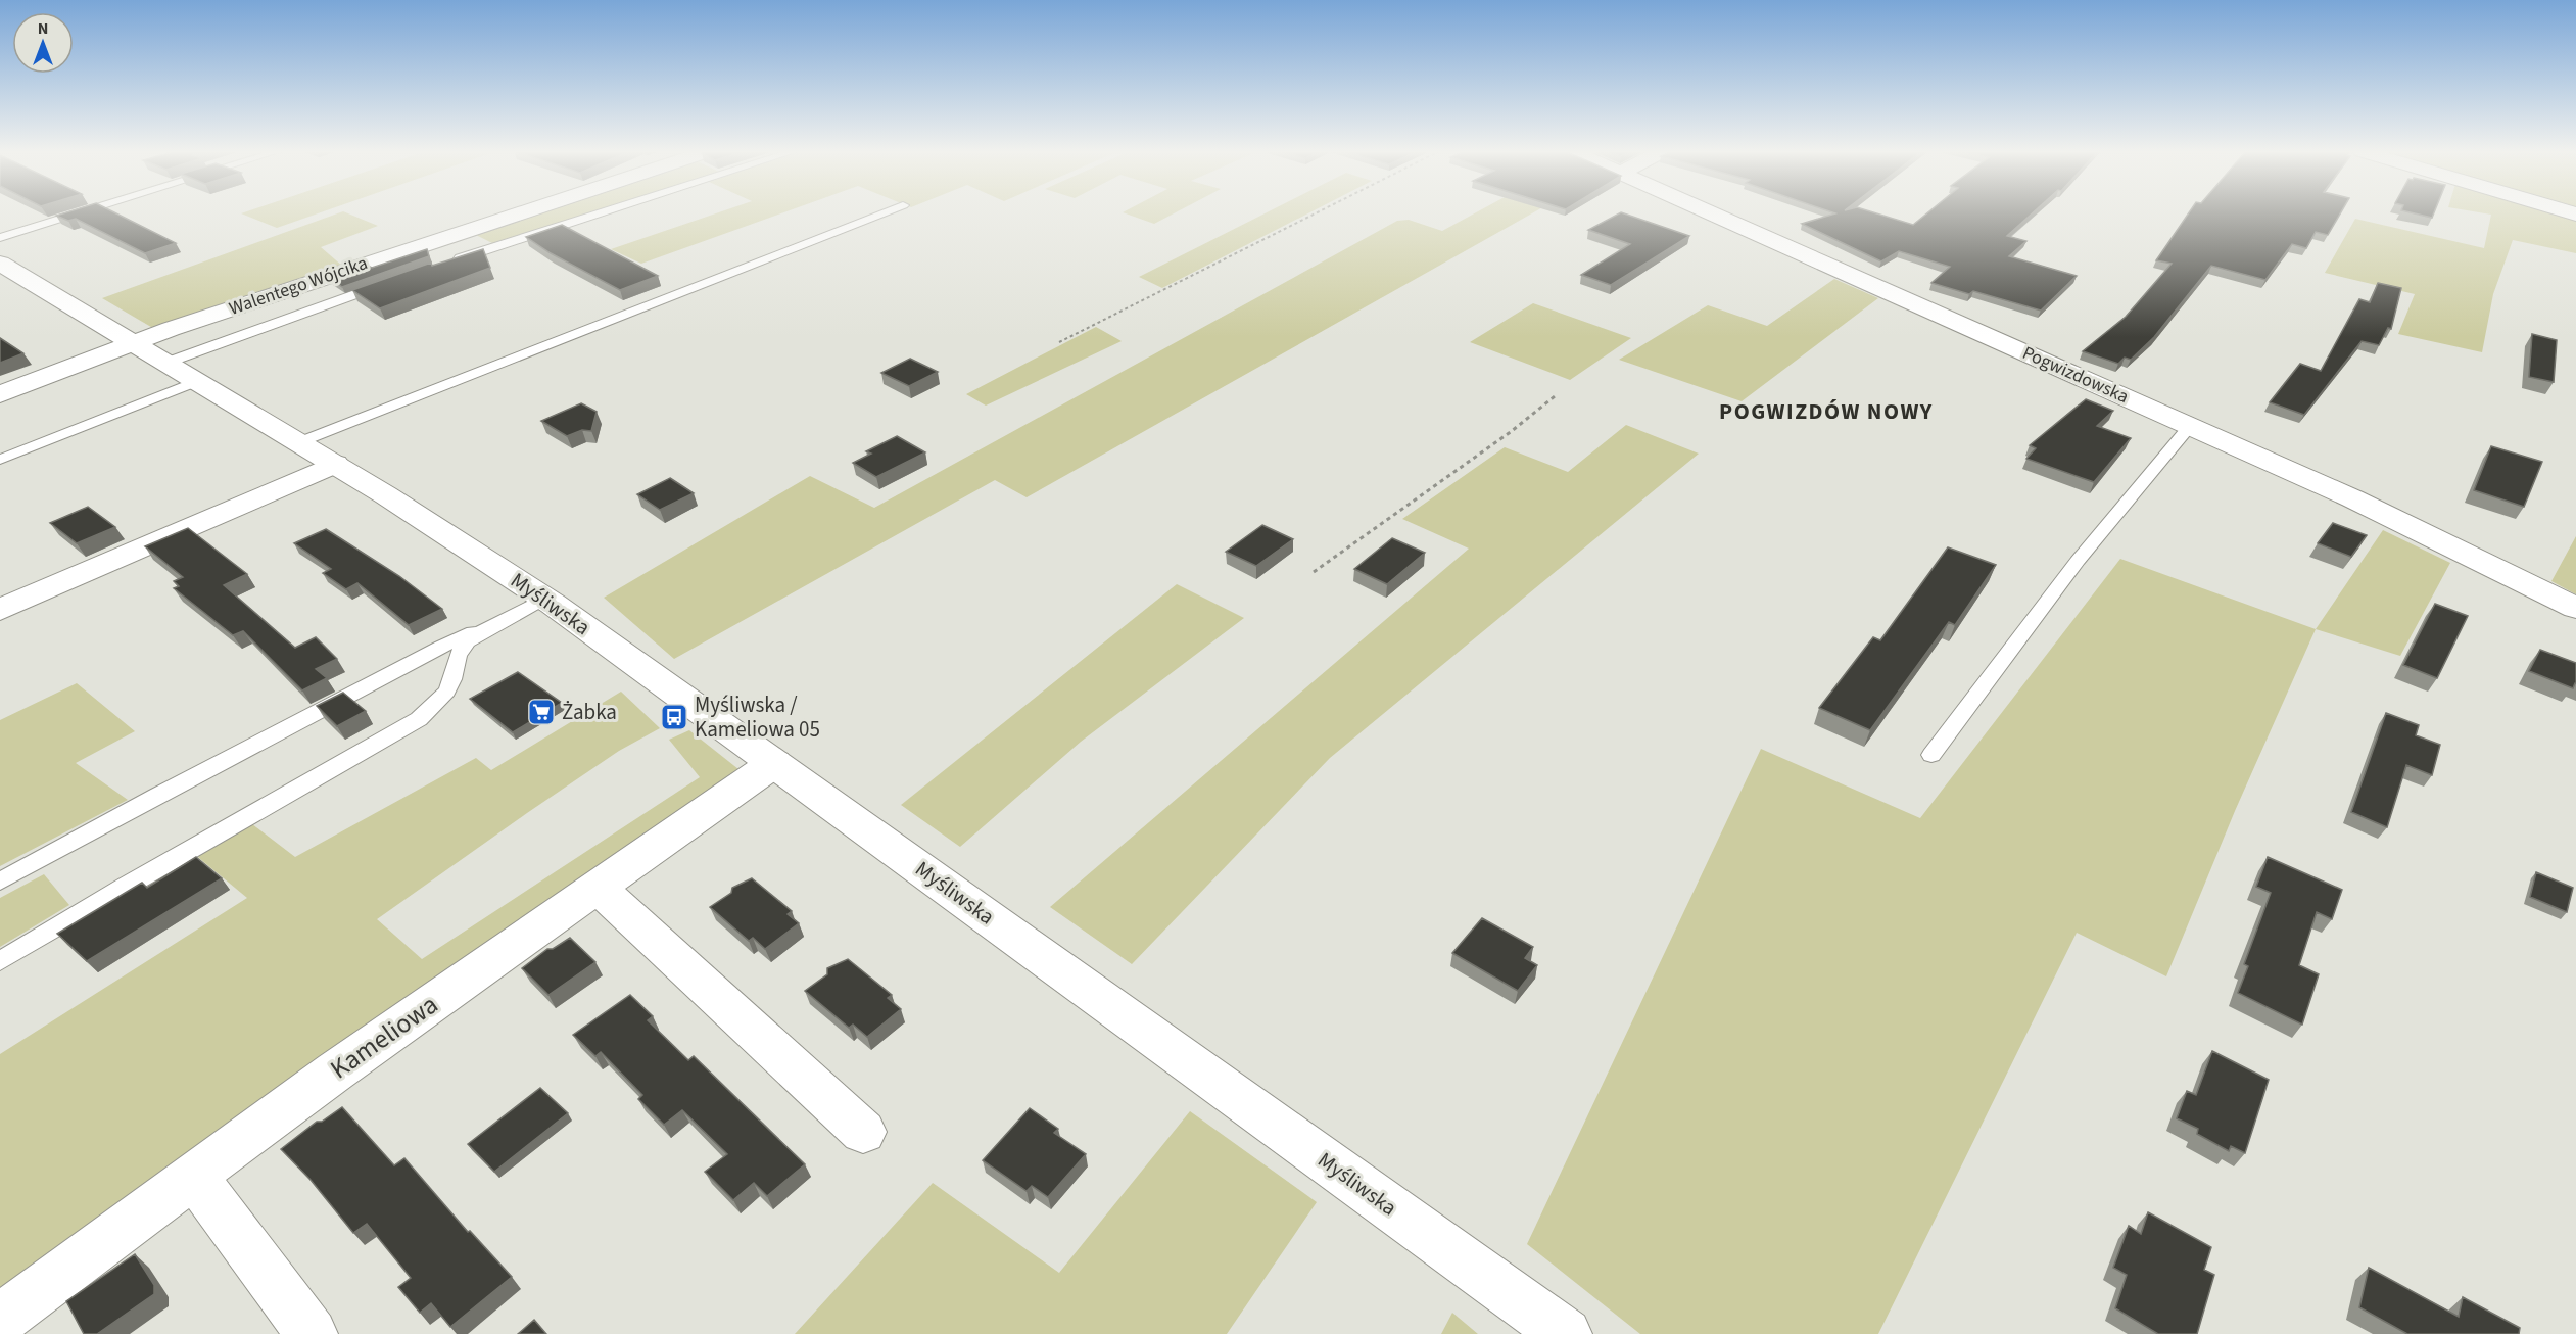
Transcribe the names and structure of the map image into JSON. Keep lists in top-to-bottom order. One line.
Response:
{"streets":{"street":["Walentego Wójcika","Pogwizdowska","Myśliwska","Kameliowa"]},"crossings":[["Walentego Wójcika","Myśliwska"],["Myśliwska","Kameliowa"]],"districts":["POGWIZDÓW NOWY"],"places":{"supermarket":["Żabka"],"bus stop":["Myśliwska / Kameliowa 05"]},"north":"top"}
